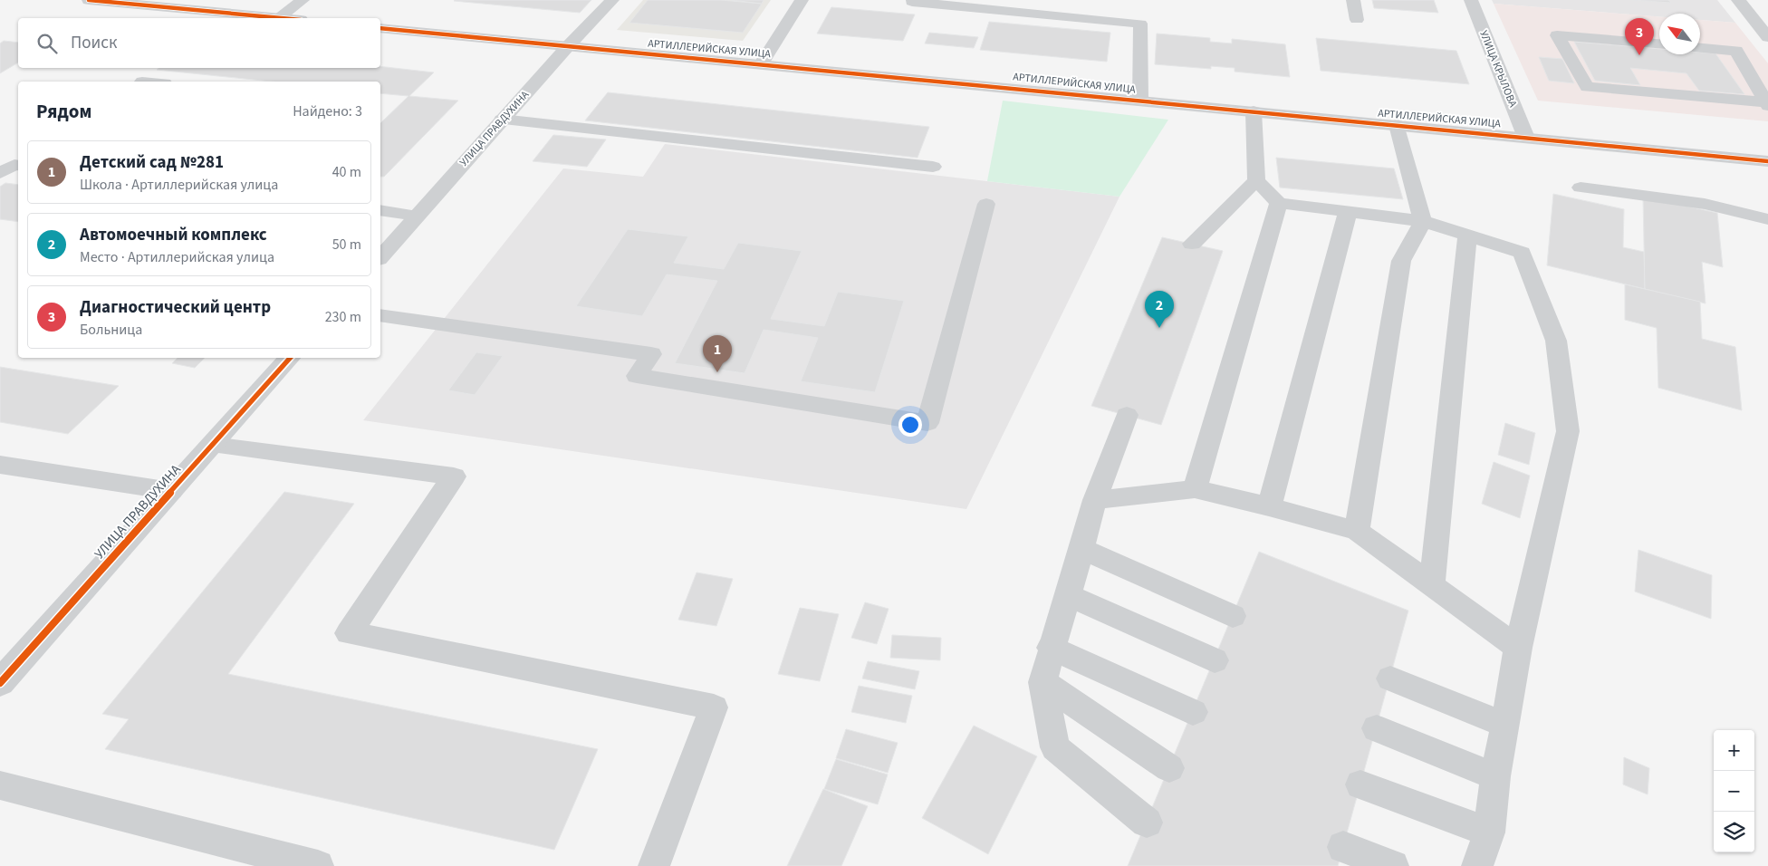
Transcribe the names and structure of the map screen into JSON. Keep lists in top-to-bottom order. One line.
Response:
{"streets":{"street":["АРТИЛЛЕРИЙСКАЯ УЛИЦА","УЛИЦА КРЫЛОВА","УЛИЦА ПРАВДУХИНА"]},"crossings":[["АРТИЛЛЕРИЙСКАЯ УЛИЦА","УЛИЦА КРЫЛОВА"],["АРТИЛЛЕРИЙСКАЯ УЛИЦА","УЛИЦА ПРАВДУХИНА"]],"north":"top left","page":{"pins":["3","2","1"],"search":"Поиск","heading":["Рядом","Найдено: 3"],"list":[{"mark":"1","name":"Детский сад №281","note":"Школа · Артиллерийская улица","value":"40 m"},{"mark":"2","name":"Автомоечный комплекс","note":"Место · Артиллерийская улица","value":"50 m"},{"mark":"3","name":"Диагностический центр","note":"Больница","value":"230 m"}],"map_buttons":["+","−"]}}
